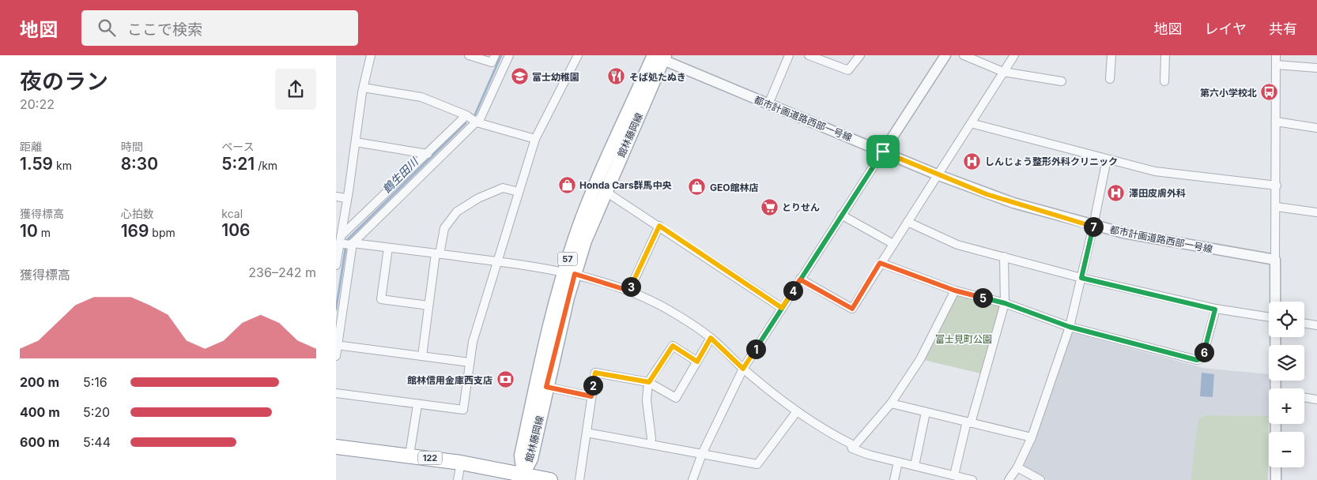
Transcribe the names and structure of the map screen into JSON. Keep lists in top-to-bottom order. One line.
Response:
{"streets":{"highway":["122"],"main road":["館林藤岡線","57"],"street":["都市計画道路西部一号線"]},"crossings":[["都市計画道路西部一号線","館林藤岡線"],["館林藤岡線","122"]],"water":["鶴生田川"],"parks":["富士見町公園"],"places":{"school or university":["富士幼稚園"],"restaurant":["そば処たぬき"],"bus stop":["第六小学校北"],"hospital":["しんじょう整形外科クリニック","澤田皮膚外科"],"shop":["Honda Cars群馬中央","GEO館林店"],"supermarket":["とりせん"],"bank":["館林信用金庫西支店"]},"page":{"header":"地図","search":"ここで検索","nav":["地図","レイヤ","共有"],"heading":["夜のラン","20:22"],"stats":[["距離","1.59 km"],["時間","8:30"],["ペース","5:21 /km"],["獲得標高","10 m"],["心拍数","169 bpm"],["kcal","106"]],"pins":["7","3","4","5","1","6","2"],"chart":["獲得標高","236–242 m"],"map_buttons":["+","−"],"list":[{"name":"200 m","note":"5:16"},{"name":"400 m","note":"5:20"},{"name":"600 m","note":"5:44"}]}}
